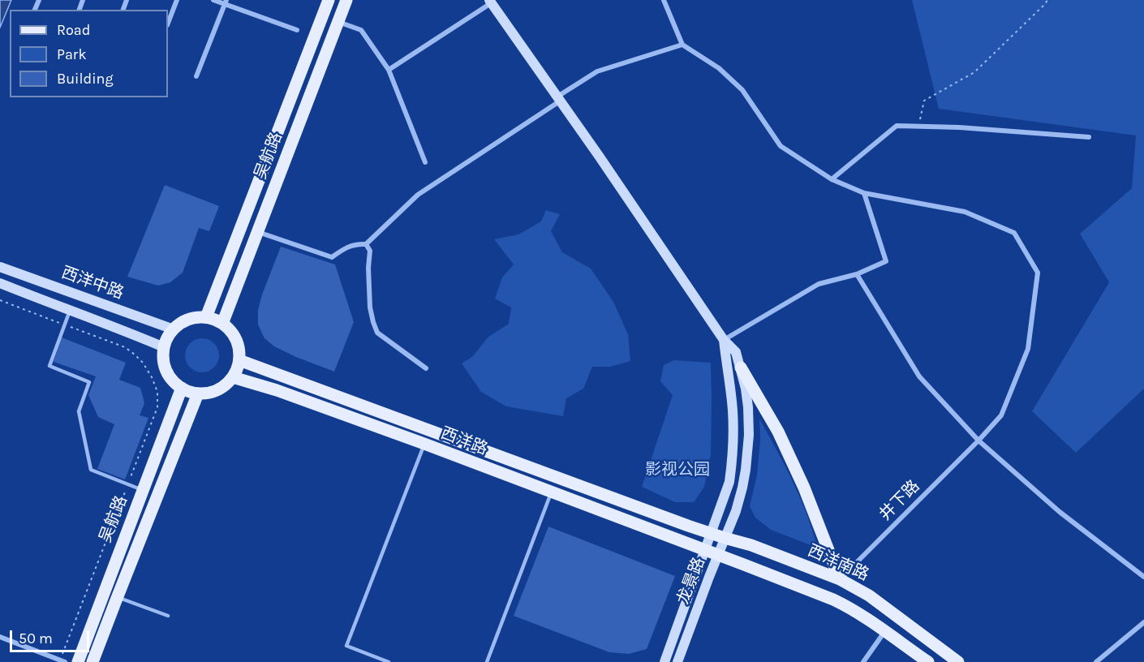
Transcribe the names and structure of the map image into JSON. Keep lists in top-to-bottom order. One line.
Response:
{"streets":{"main road":["吴航路","西洋路","西洋南路"],"street":["西洋中路","井下路","龙景路"]},"crossings":[["吴航路","西洋中路"],["吴航路","西洋路"],["西洋中路","西洋路"],["西洋路","西洋南路"],["井下路","西洋南路"],["西洋南路","龙景路"]],"parks":["影视公园"],"legend":["Road","Park","Building"],"scale_bar":"50 m"}
